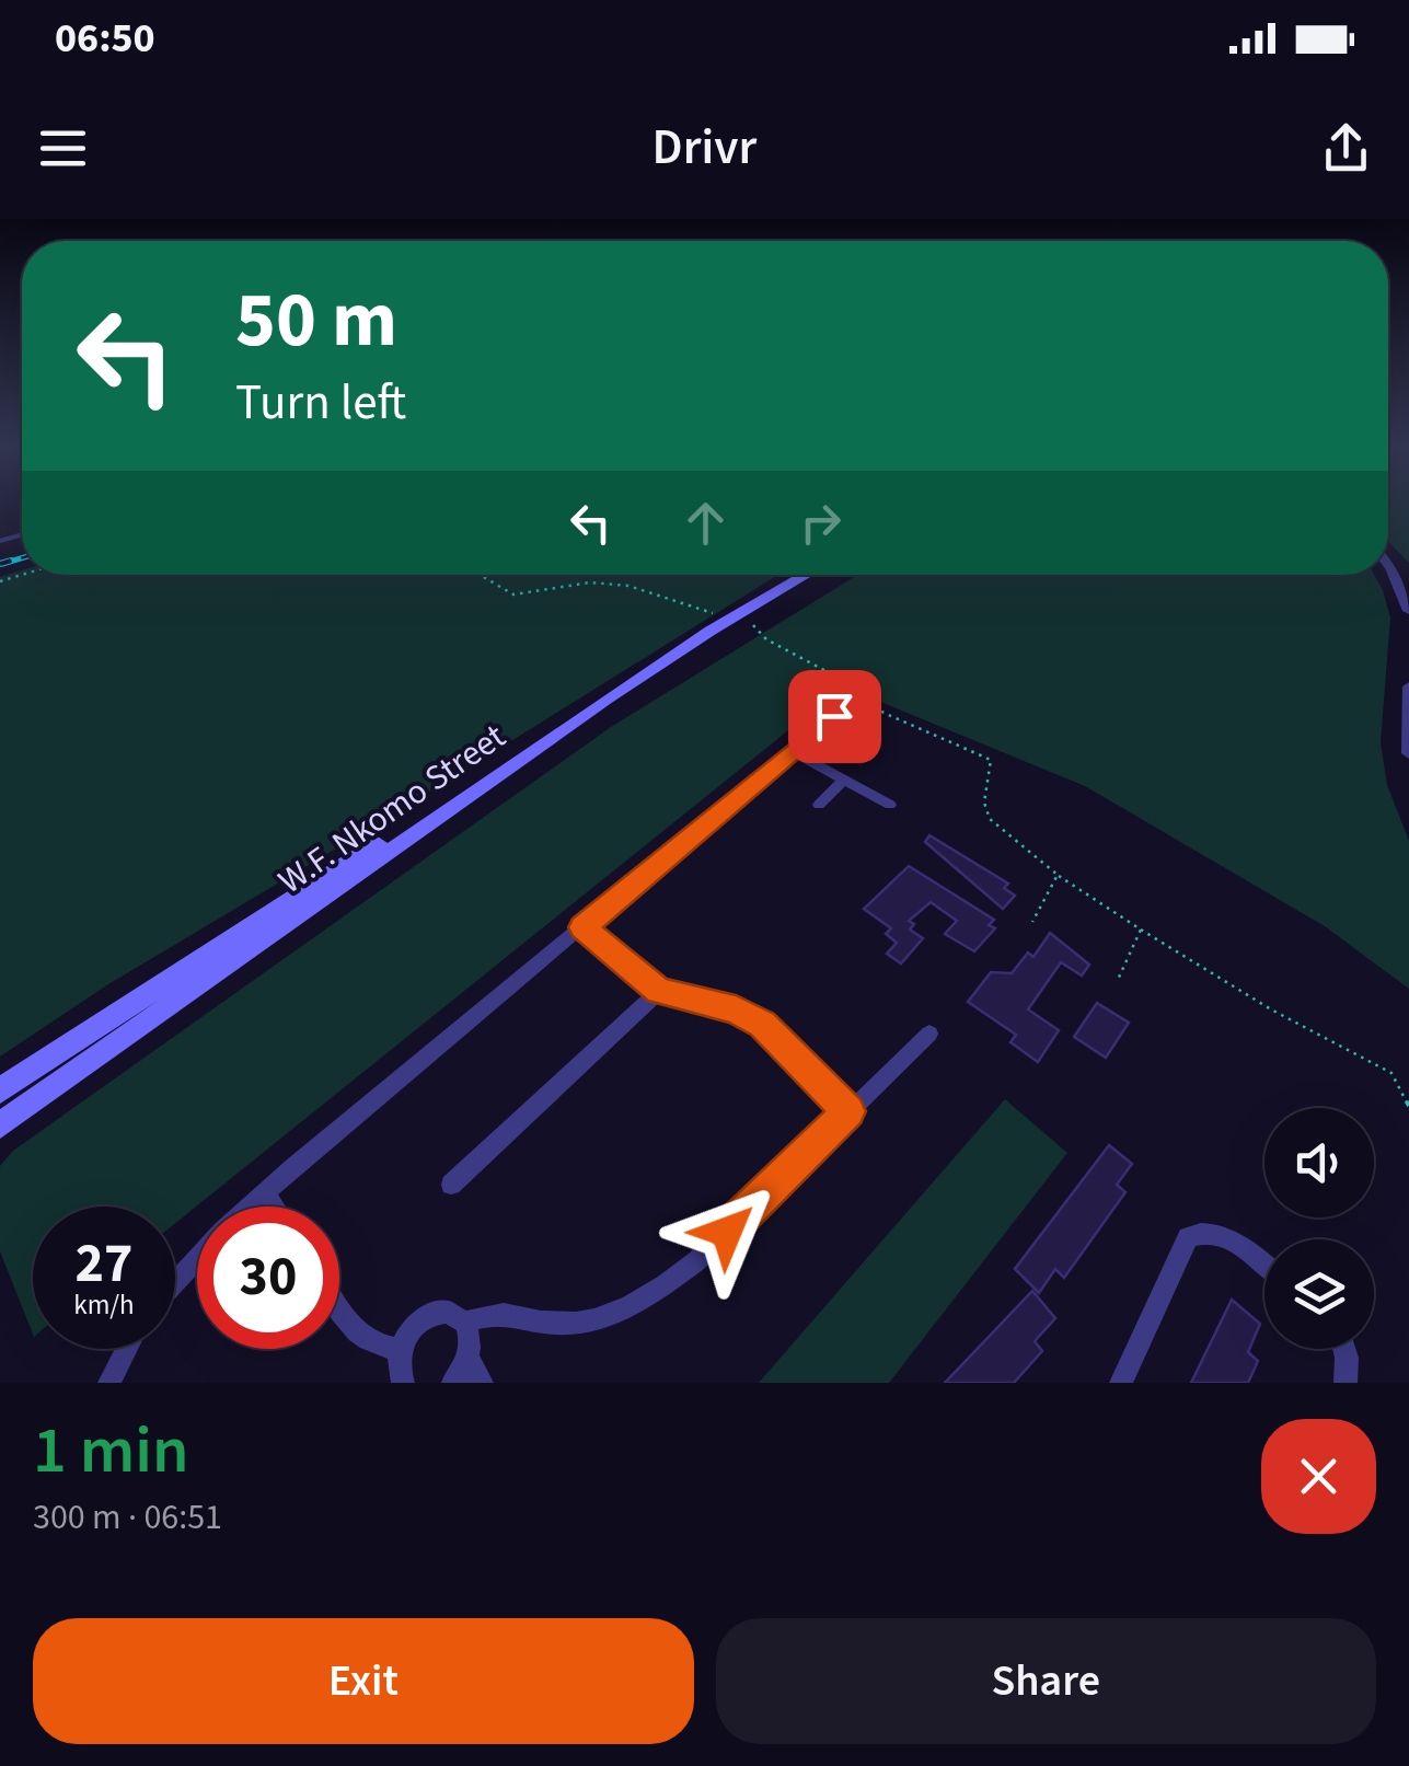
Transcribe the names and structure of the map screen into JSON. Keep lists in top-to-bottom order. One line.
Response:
{"streets":{"main road":["W.F. Nkomo Street"]},"page":{"status":"06:50","header":"Drivr","turn":["50 m","Turn left"],"speed":"27 km/h","limit":"30","heading":["1 min","300 m · 06:51"],"buttons":["Exit","Share"]}}
